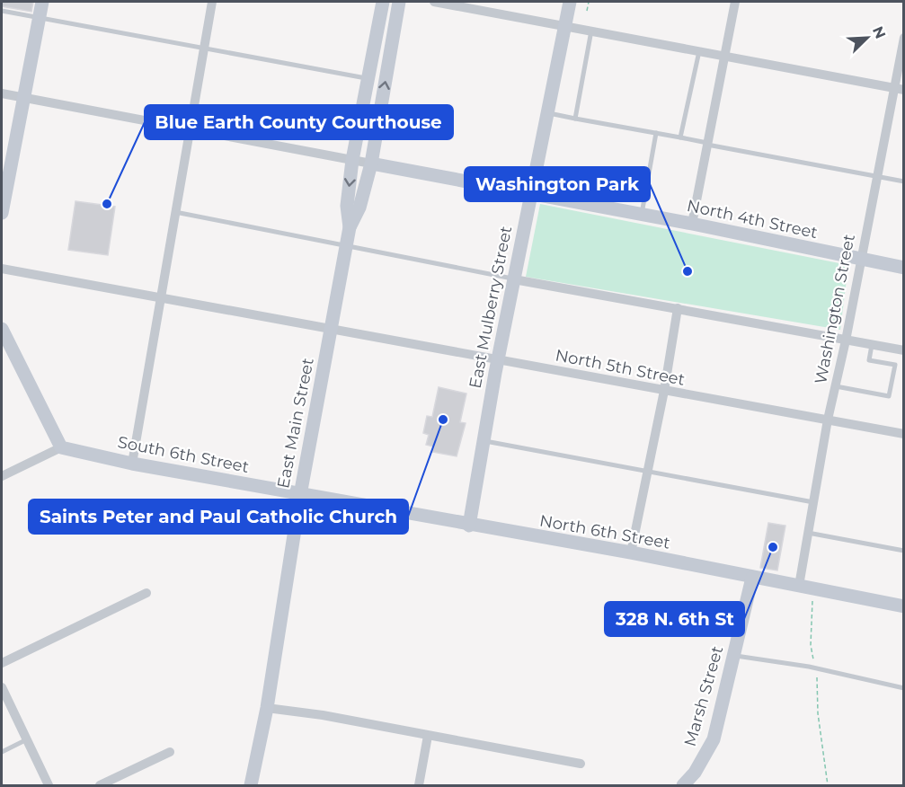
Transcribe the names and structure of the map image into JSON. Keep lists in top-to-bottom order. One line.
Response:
{"streets":{"street":["North 4th Street","East Mulberry Street","Washington Street","North 5th Street","East Main Street","South 6th Street","North 6th Street","Marsh Street"]},"crossings":[["North 4th Street","East Mulberry Street"],["North 4th Street","Washington Street"],["North 4th Street","East Main Street"],["East Mulberry Street","North 5th Street"],["East Mulberry Street","North 6th Street"],["Washington Street","North 5th Street"],["Washington Street","North 6th Street"],["North 5th Street","East Main Street"],["East Main Street","South 6th Street"],["East Main Street","North 6th Street"],["South 6th Street","North 6th Street"],["North 6th Street","Marsh Street"]],"places":["Blue Earth County Courthouse","Washington Park","Saints Peter and Paul Catholic Church","328 N. 6th St"],"north":"top right"}
